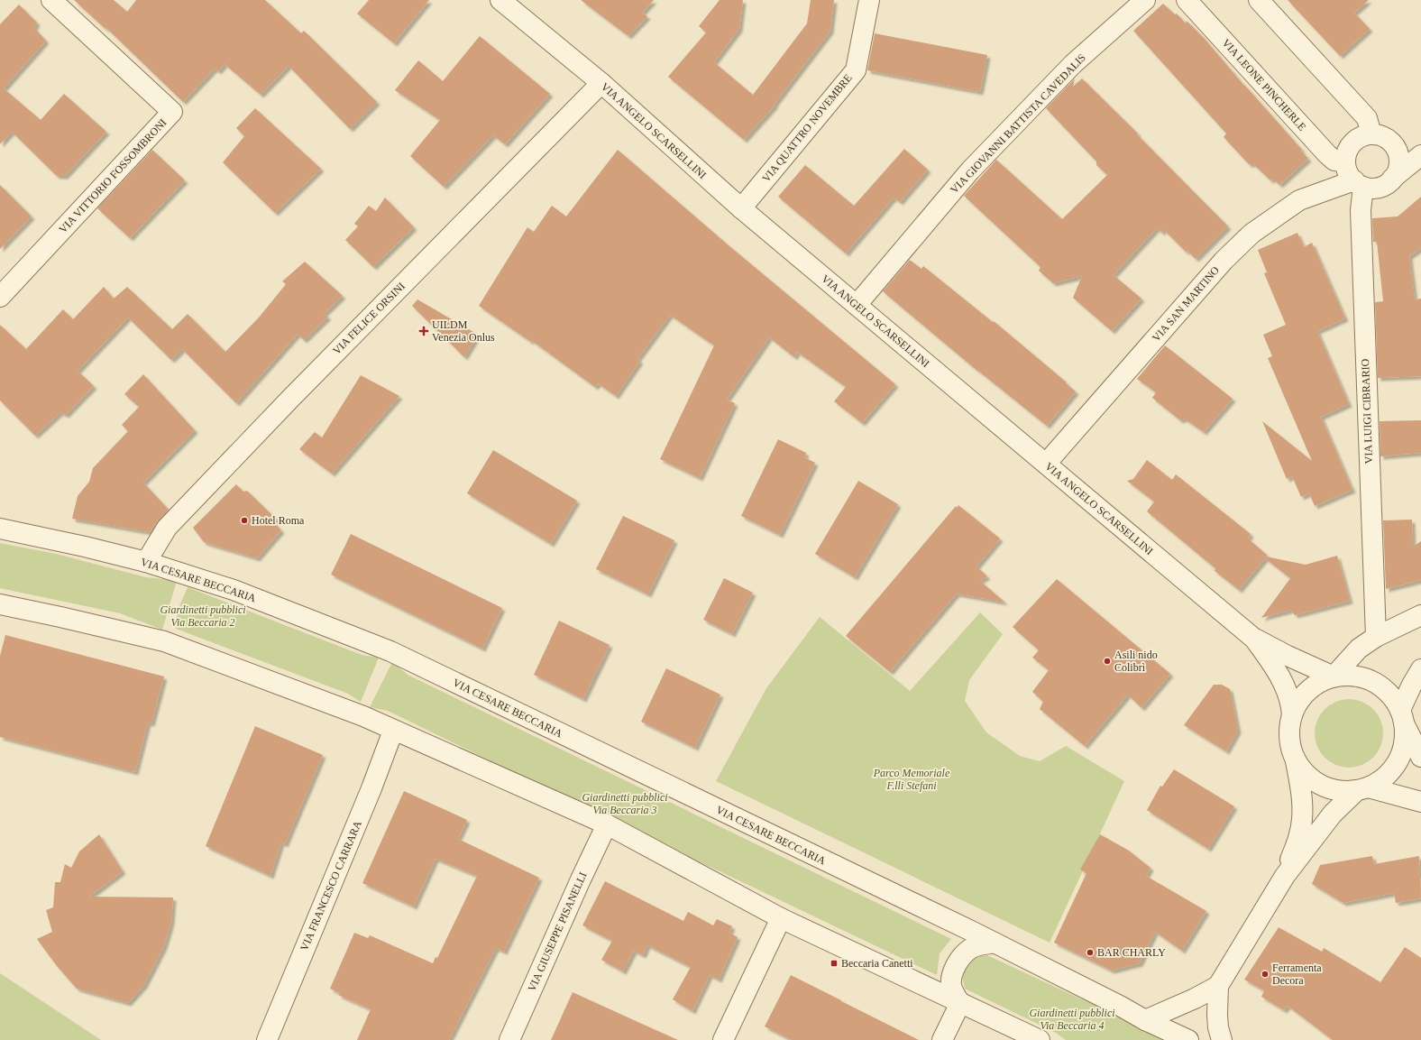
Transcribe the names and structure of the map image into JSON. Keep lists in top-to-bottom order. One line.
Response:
{"streets":{"street":["VIA LEONE PINCHERLE","VIA GIOVANNI BATTISTA CAVEDALIS","VIA QUATTRO NOVEMBRE","VIA ANGELO SCARSELLINI","VIA VITTORIO FOSSOMBRONI","VIA SAN MARTINO","VIA FELICE ORSINI","VIA LUIGI CIBRARIO","VIA CESARE BECCARIA","VIA FRANCESCO CARRARA","VIA GIUSEPPE PISANELLI"]},"crossings":[["VIA LEONE PINCHERLE","VIA SAN MARTINO"],["VIA LEONE PINCHERLE","VIA LUIGI CIBRARIO"],["VIA GIOVANNI BATTISTA CAVEDALIS","VIA ANGELO SCARSELLINI"],["VIA QUATTRO NOVEMBRE","VIA ANGELO SCARSELLINI"],["VIA ANGELO SCARSELLINI","VIA SAN MARTINO"],["VIA ANGELO SCARSELLINI","VIA FELICE ORSINI"],["VIA SAN MARTINO","VIA LUIGI CIBRARIO"],["VIA FELICE ORSINI","VIA CESARE BECCARIA"]],"parks":["Giardinetti pubblici Via Beccaria 2","Parco Memoriale F.lli Stefani","Giardinetti pubblici Via Beccaria 3","Giardinetti pubblici Via Beccaria 4"],"places":{"health":["UILDM Venezia Onlus"],"other":["Hotel Roma","Asili nido Colibrì","BAR CHARLY","Ferramenta Decora"],"transit":["Beccaria Canetti"]}}
